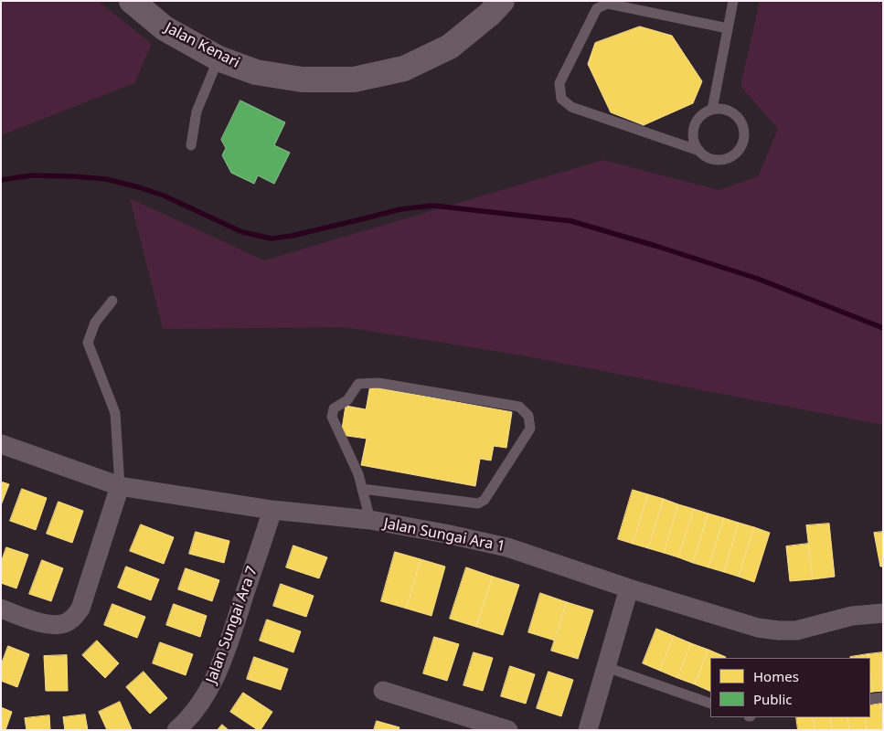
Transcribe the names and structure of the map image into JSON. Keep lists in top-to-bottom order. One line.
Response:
{"streets":{"street":["Jalan Kenari","Jalan Sungai Ara 1","Jalan Sungai Ara 7"]},"crossings":[["Jalan Sungai Ara 1","Jalan Sungai Ara 7"]],"legend":["Homes","Public"]}
